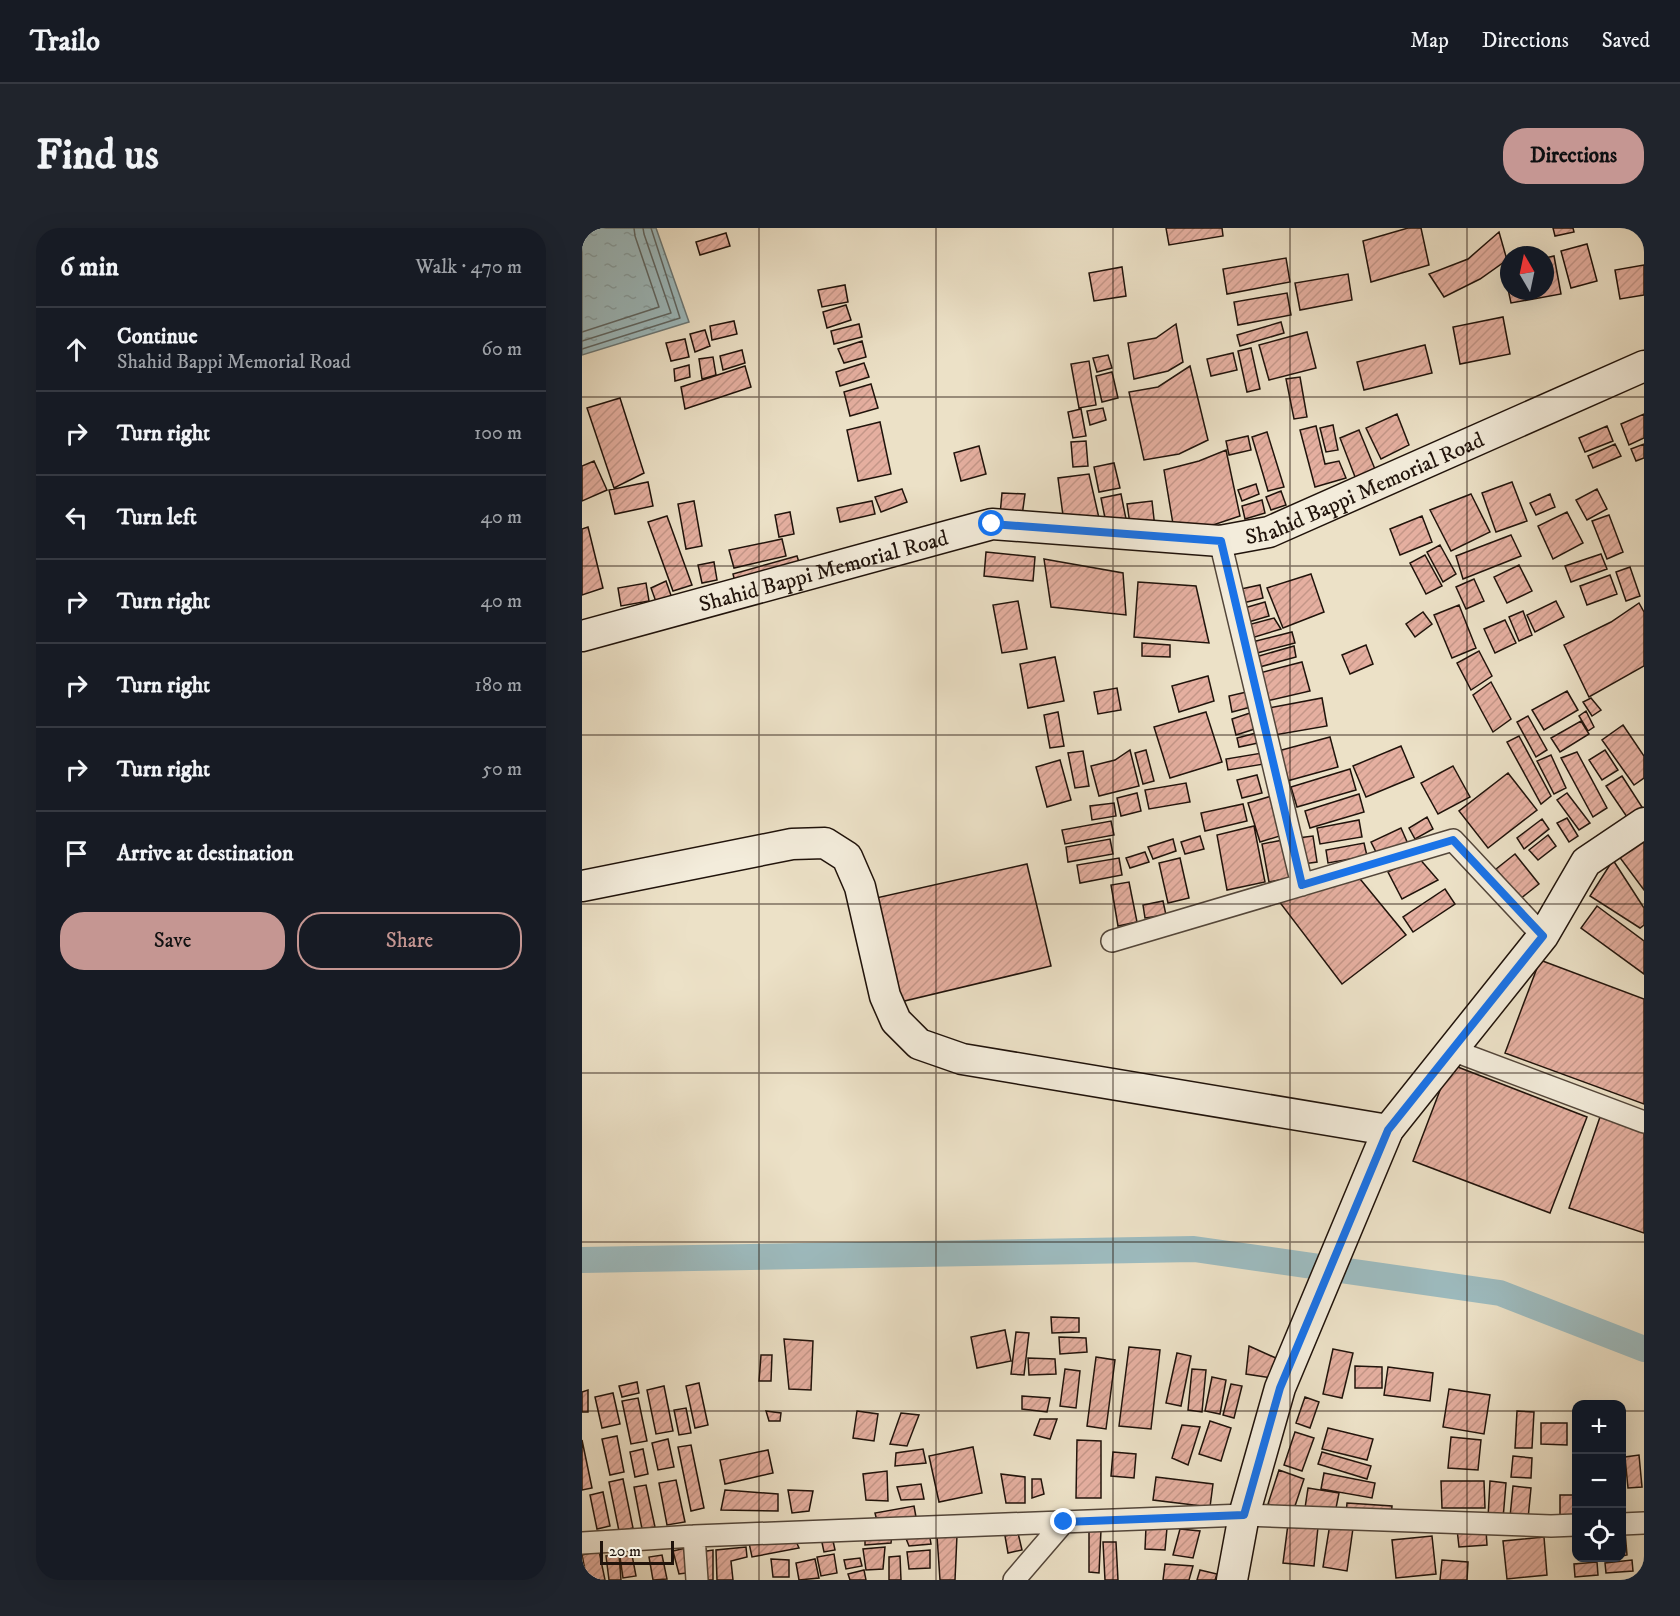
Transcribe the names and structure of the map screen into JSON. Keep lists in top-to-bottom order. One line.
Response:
{"streets":{"street":["Shahid Bappi Memorial Road"]},"scale_bar":"20 m","north":"top","page":{"header":"Trailo","nav":["Map","Directions","Saved"],"buttons":["Directions",["Save","Share"]],"title":"Find us","heading":["6 min","Walk · 470 m"],"list":[["Continue","Shahid Bappi Memorial Road","60 m"],["Turn right","100 m"],["Turn left","40 m"],["Turn right","40 m"],["Turn right","180 m"],["Turn right","50 m"],"Arrive at destination"],"map_buttons":["+","−"],"scale":"20 m"}}
